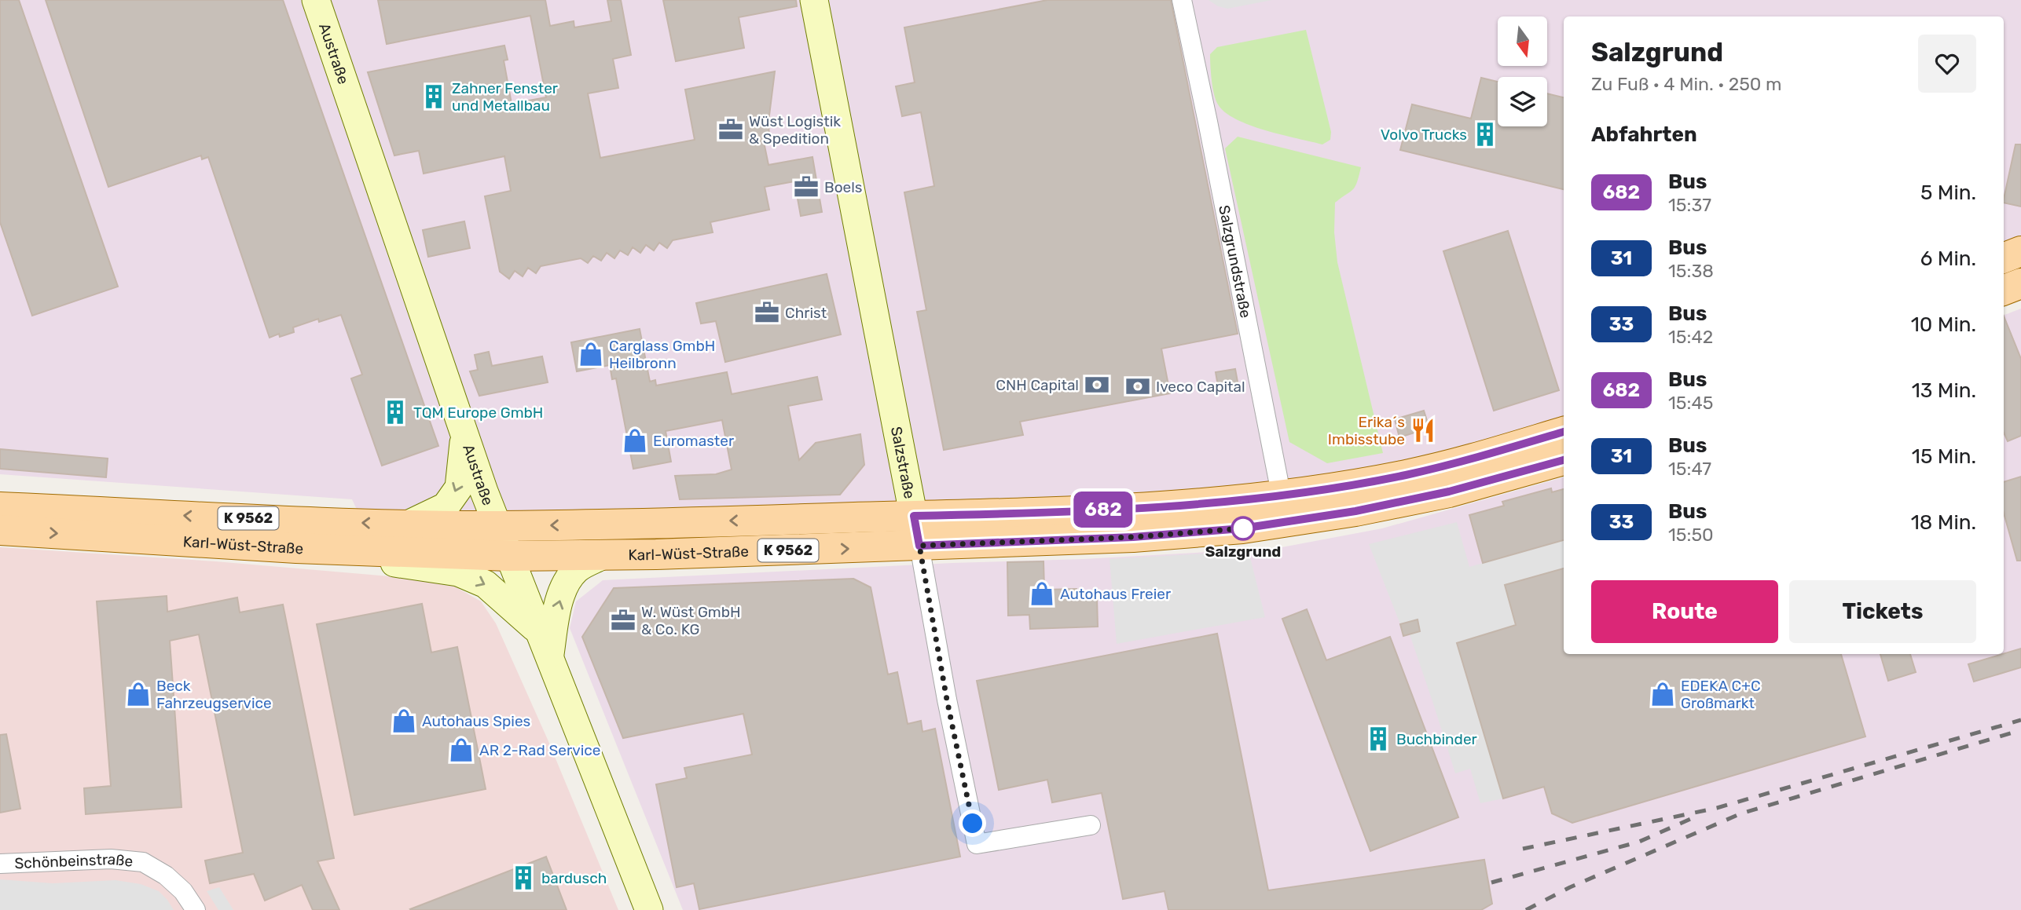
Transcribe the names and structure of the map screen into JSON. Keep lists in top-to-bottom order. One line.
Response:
{"streets":{"main road":["Austraße","Salzstraße","K 9562","Karl-Wüst-Straße"],"street":["Salzgrundstraße","Schönbeinstraße"]},"crossings":[["Austraße","Karl-Wüst-Straße"],["Salzgrundstraße","Karl-Wüst-Straße"],["Salzstraße","Karl-Wüst-Straße"]],"places":{"building":["Zahner Fenster und Metallbau","Volvo Trucks","TQM Europe GmbH","Buchbinder","bardusch"],"office":["Wüst Logistik & Spedition","Boels","Christ","W. Wüst GmbH & Co. KG"],"shop":["Carglass GmbH Heilbronn","Euromaster","Autohaus Freier","Beck Fahrzeugservice","EDEKA C+C Großmarkt","Autohaus Spies","AR 2-Rad Service"],"bank":["CNH Capital","Iveco Capital"],"restaurant":["Erika´s Imbisstube"],"other":["Salzgrund"]},"lines":["bus line 682"],"north":"bottom","page":{"on_map":"682","heading":[["Salzgrund","Zu Fuß · 4 Min. · 250 m"],"Abfahrten"],"list":[{"mark":"682","name":"Bus","note":"15:37","value":"5 Min."},{"mark":"31","name":"Bus","note":"15:38","value":"6 Min."},{"mark":"33","name":"Bus","note":"15:42","value":"10 Min."},{"mark":"682","name":"Bus","note":"15:45","value":"13 Min."},{"mark":"31","name":"Bus","note":"15:47","value":"15 Min."},{"mark":"33","name":"Bus","note":"15:50","value":"18 Min."}],"buttons":["Route","Tickets"]}}
